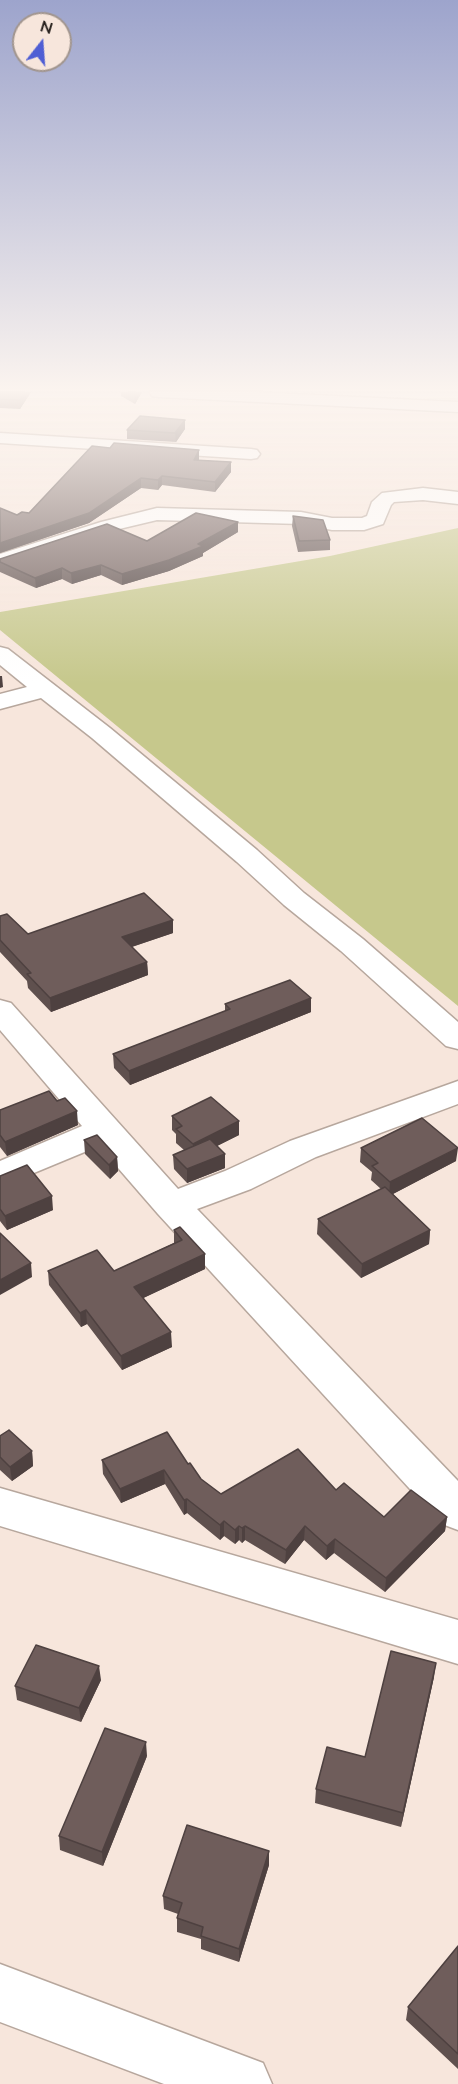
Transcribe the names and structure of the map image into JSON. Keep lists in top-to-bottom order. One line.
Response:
{"north":"top"}
